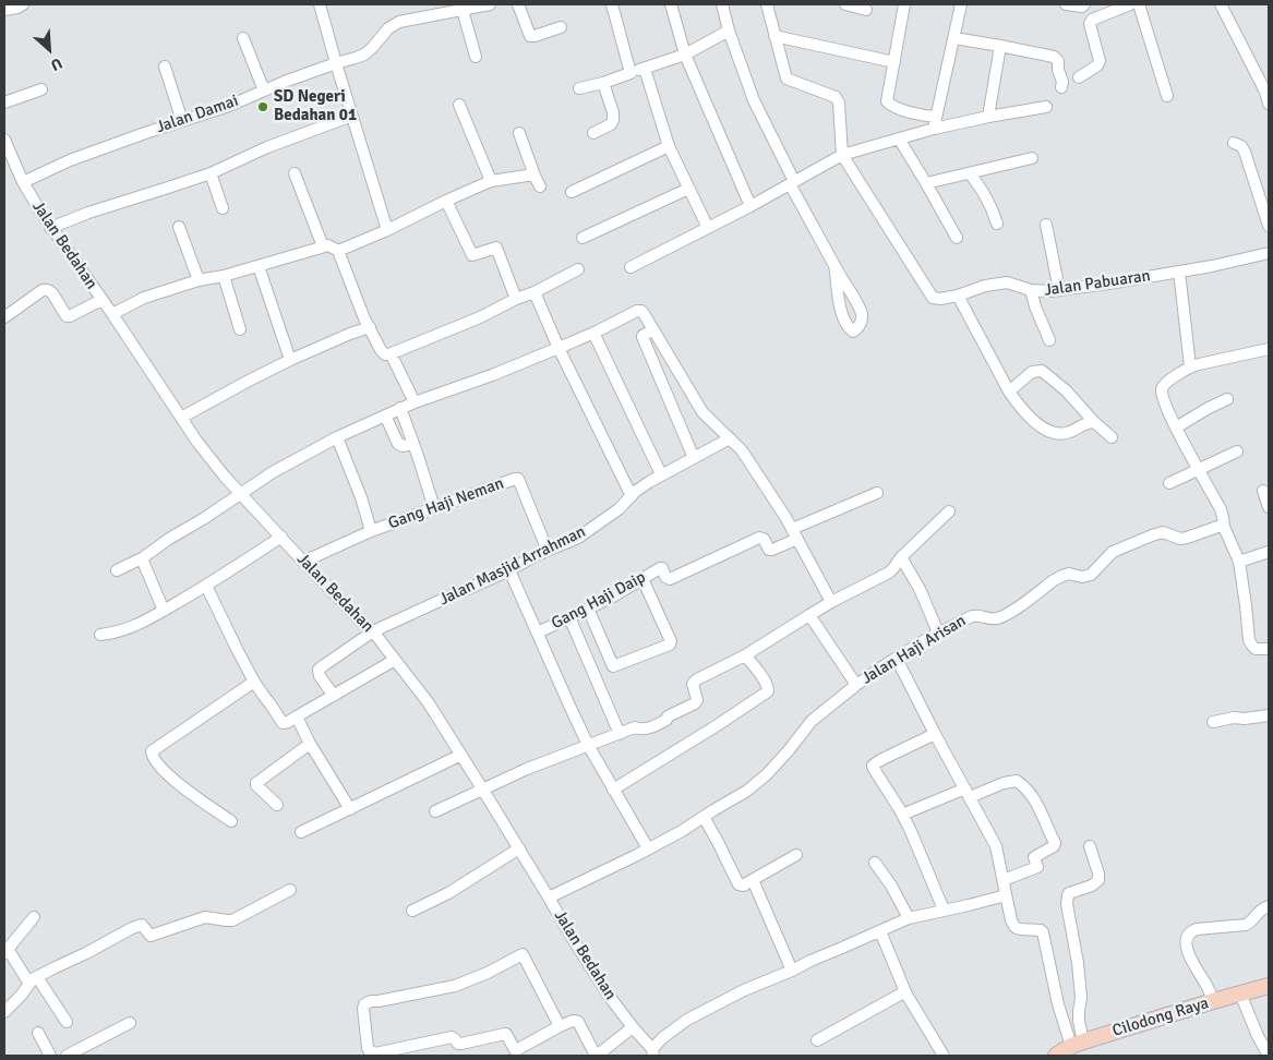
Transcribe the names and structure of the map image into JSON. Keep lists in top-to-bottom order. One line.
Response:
{"streets":{"street":["Jalan Damai","Jalan Bedahan","Jalan Pabuaran","Gang Haji Neman","Jalan Masjid Arrahman","Gang Haji Daip","Jalan Haji Arisan","Cilodong Raya"]},"crossings":[["Jalan Damai","Jalan Bedahan"],["Jalan Bedahan","Gang Haji Neman"],["Jalan Bedahan","Jalan Masjid Arrahman"],["Jalan Bedahan","Jalan Haji Arisan"],["Gang Haji Neman","Jalan Masjid Arrahman"]],"places":["SD Negeri Bedahan 01"],"north":"bottom right"}
